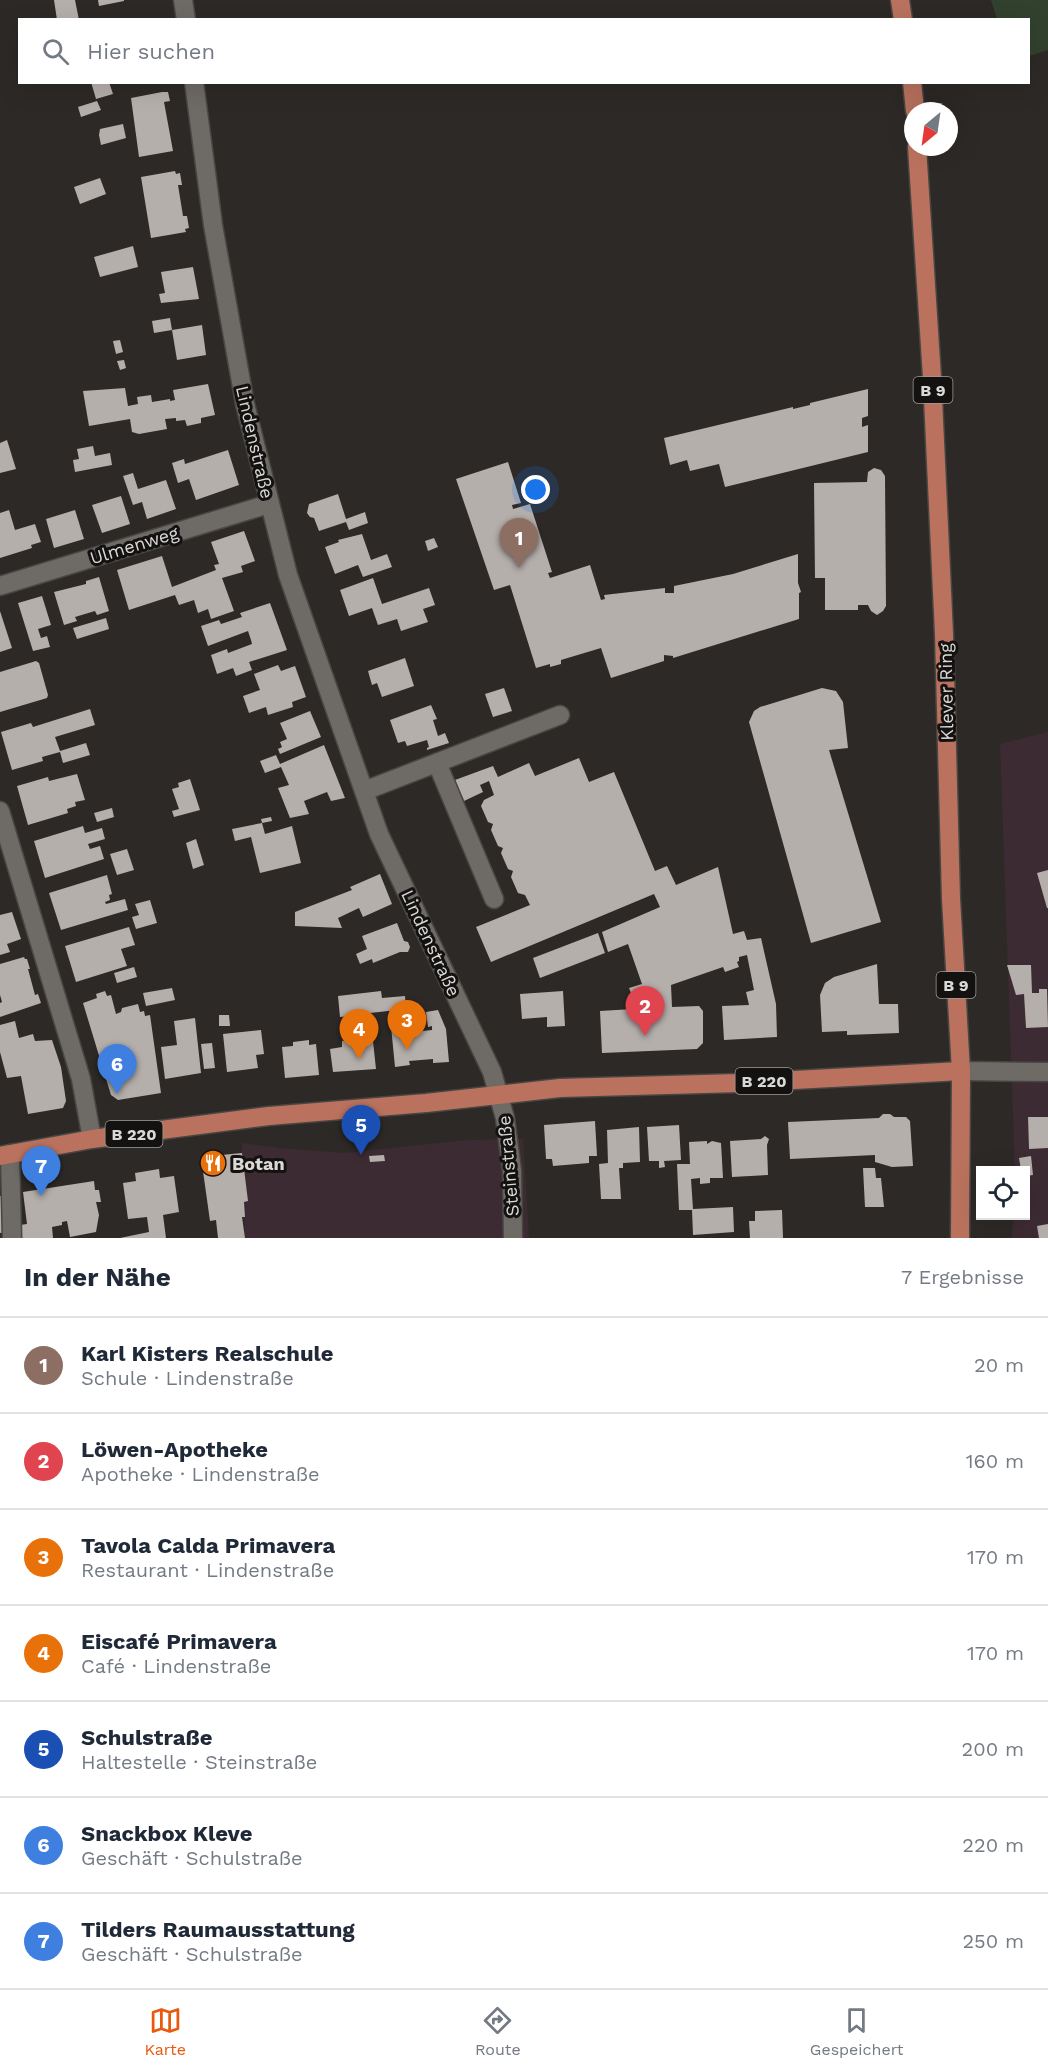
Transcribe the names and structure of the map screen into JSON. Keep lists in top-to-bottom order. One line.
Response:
{"streets":{"main road":["B 9","Klever Ring","B 220"],"street":["Lindenstraße","Ulmenweg","Steinstraße"]},"crossings":[["Lindenstraße","Ulmenweg"],["Lindenstraße","B 220"],["Lindenstraße","Steinstraße"],["Klever Ring","B 220"],["B 220","Steinstraße"]],"places":{"restaurant":["Botan"]},"north":"bottom left","page":{"search":"Hier suchen","pins":["1","2","3","4","6","5","7"],"heading":["In der Nähe","7 Ergebnisse"],"list":[{"mark":"1","name":"Karl Kisters Realschule","note":"Schule · Lindenstraße","value":"20 m"},{"mark":"2","name":"Löwen-Apotheke","note":"Apotheke · Lindenstraße","value":"160 m"},{"mark":"3","name":"Tavola Calda Primavera","note":"Restaurant · Lindenstraße","value":"170 m"},{"mark":"4","name":"Eiscafé Primavera","note":"Café · Lindenstraße","value":"170 m"},{"mark":"5","name":"Schulstraße","note":"Haltestelle · Steinstraße","value":"200 m"},{"mark":"6","name":"Snackbox Kleve","note":"Geschäft · Schulstraße","value":"220 m"},{"mark":"7","name":"Tilders Raumausstattung","note":"Geschäft · Schulstraße","value":"250 m"}],"nav":["Karte","Route","Gespeichert"]}}
